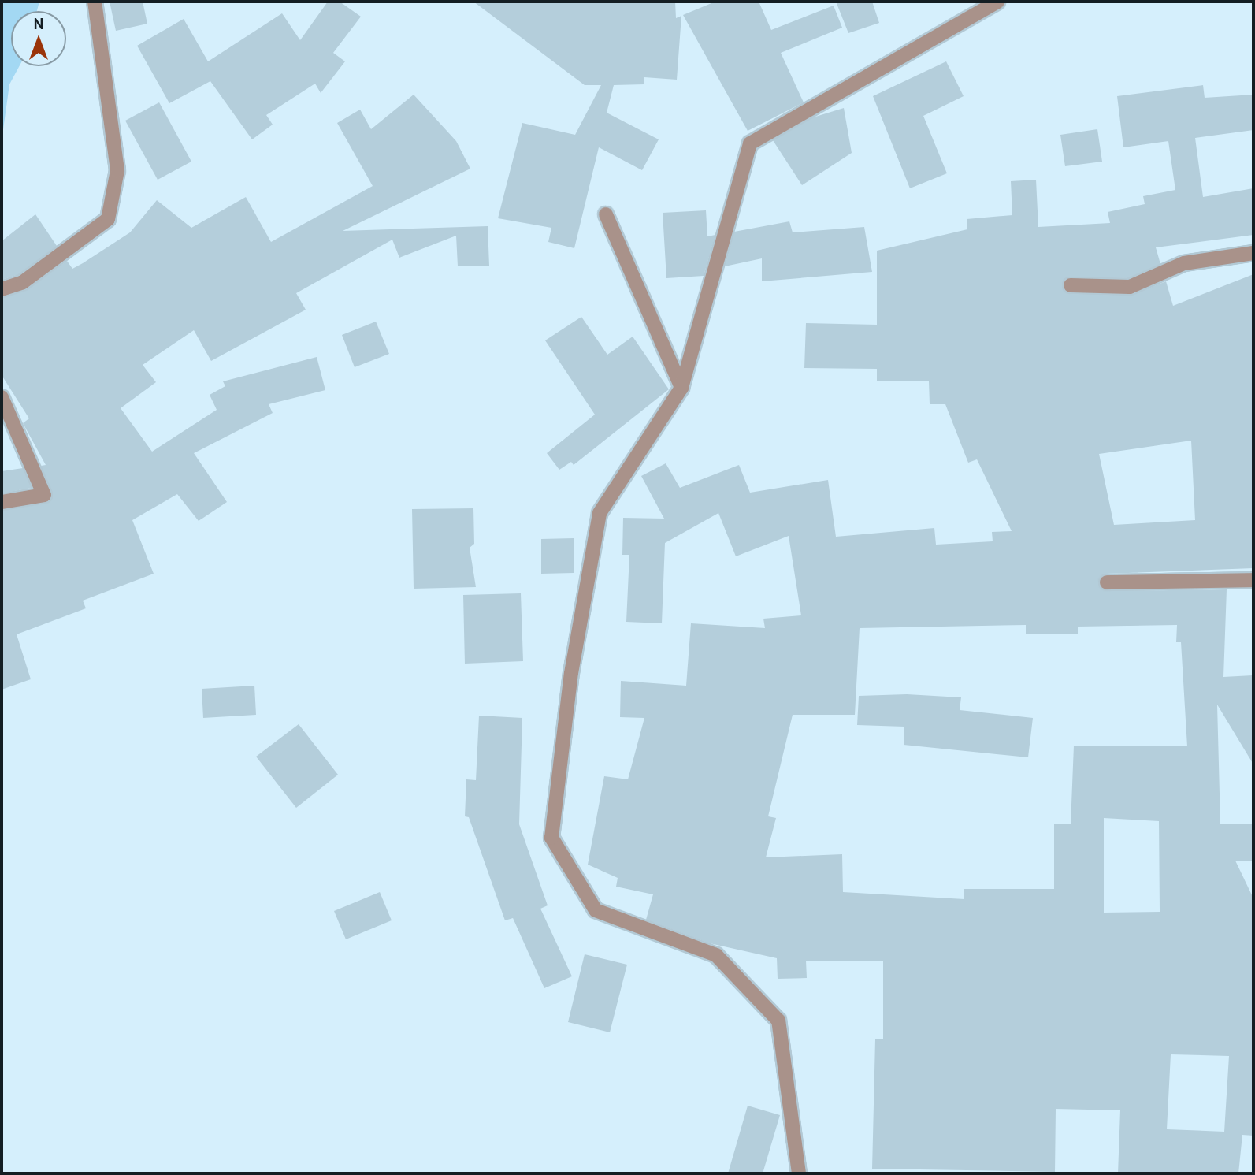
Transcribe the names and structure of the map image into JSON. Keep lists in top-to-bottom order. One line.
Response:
{"north":"top"}
